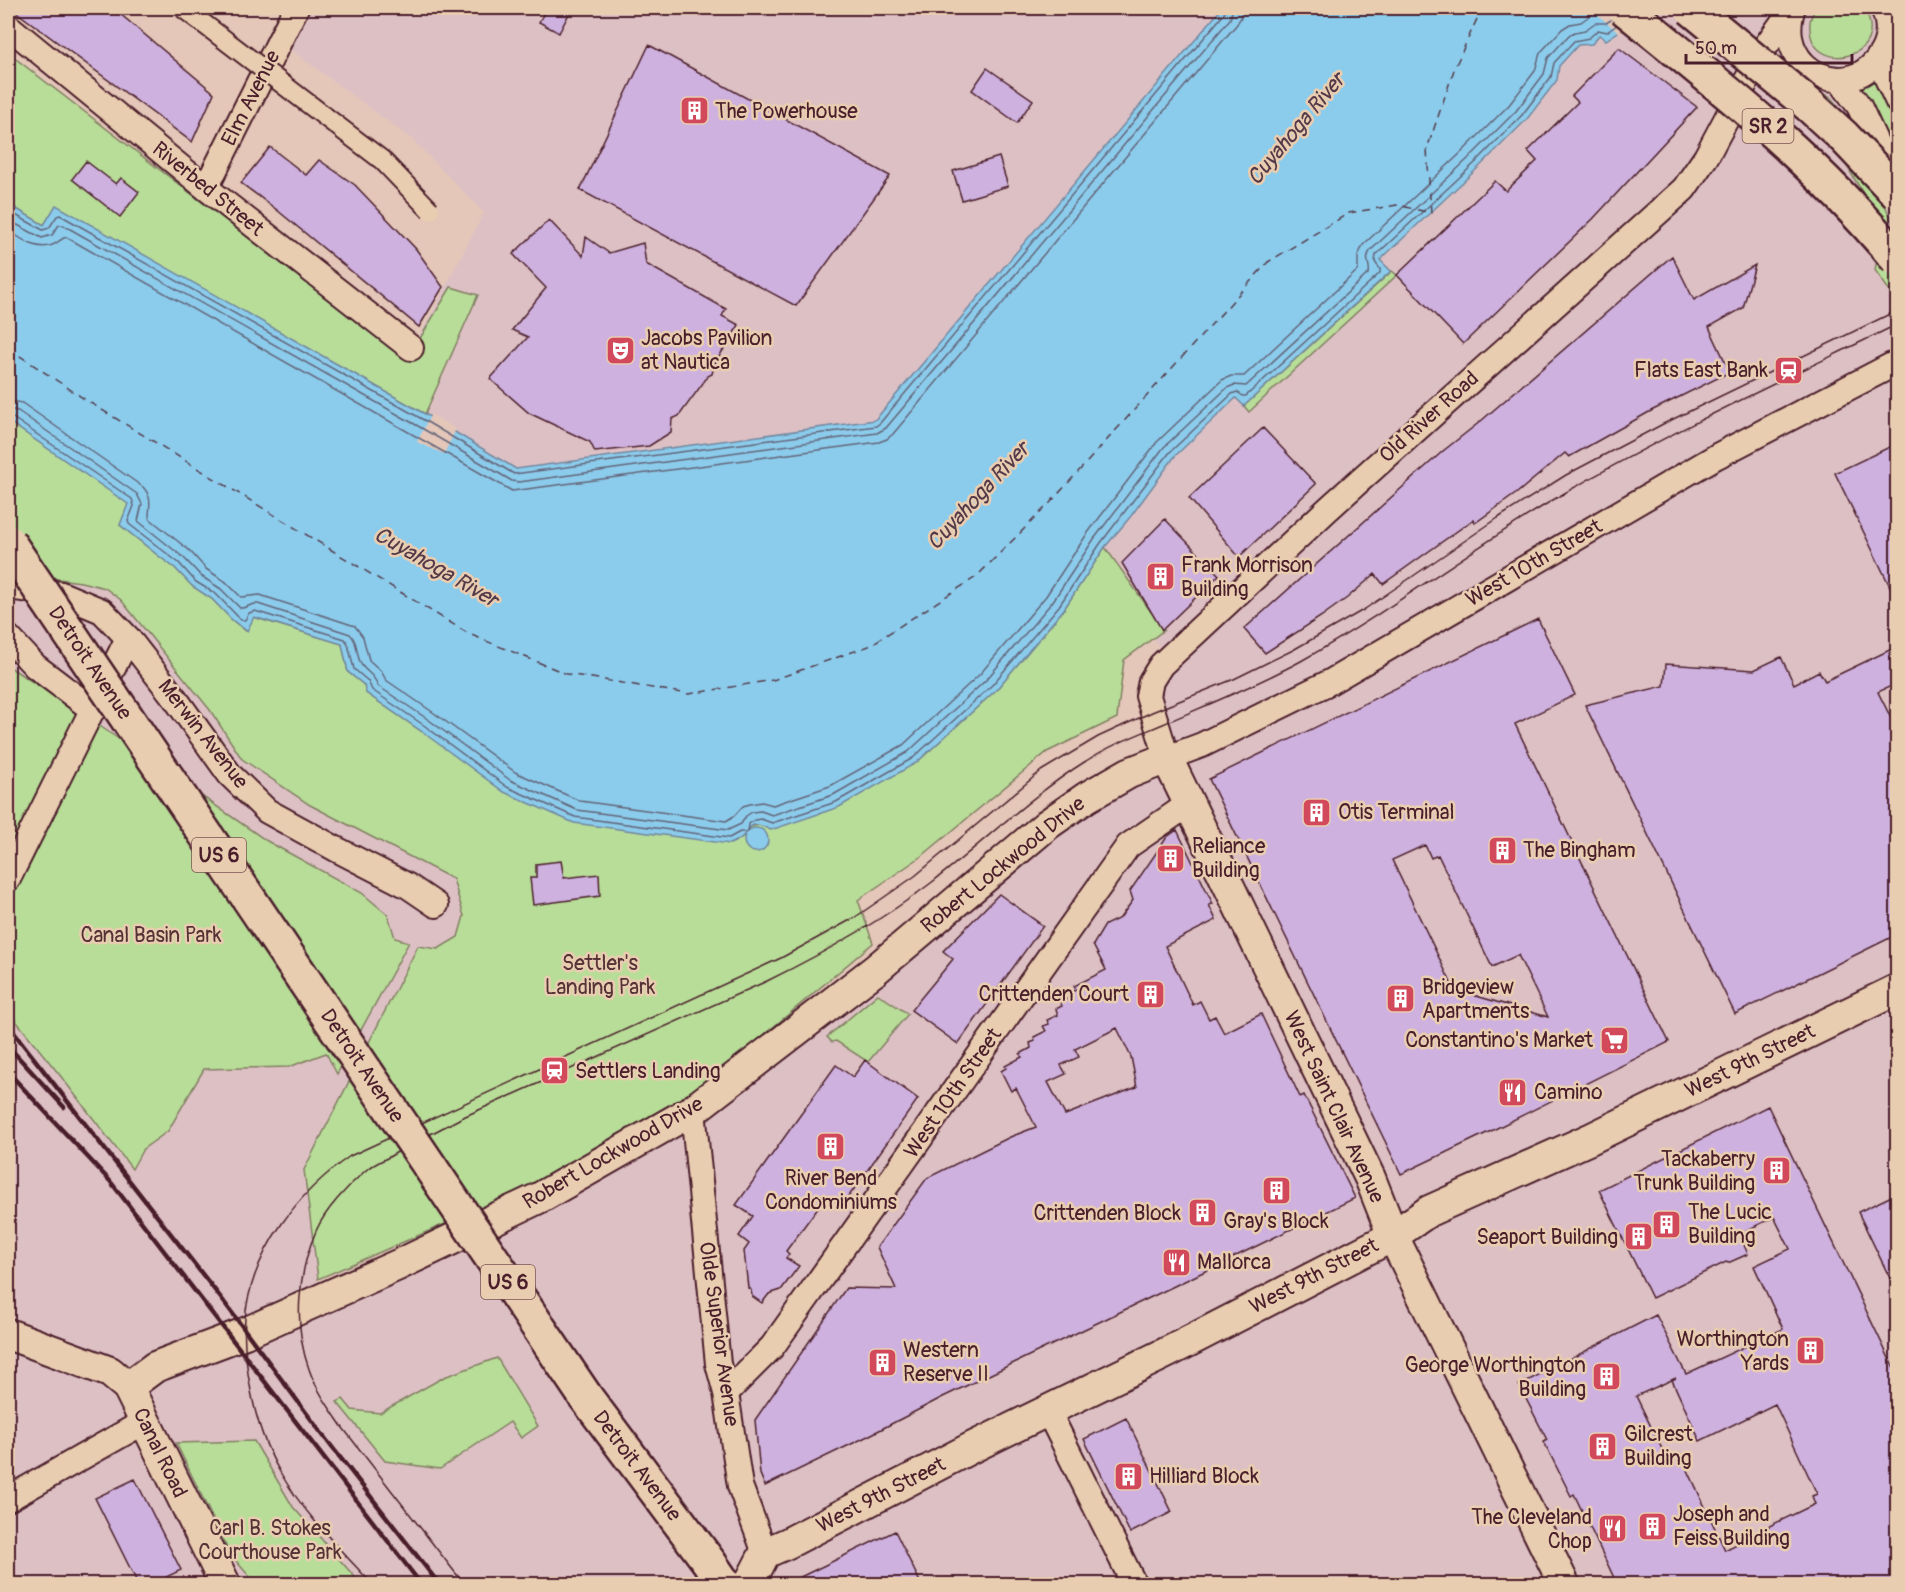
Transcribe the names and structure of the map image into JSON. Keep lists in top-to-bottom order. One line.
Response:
{"streets":{"main road":["SR 2","Detroit Avenue","US 6"],"street":["Elm Avenue","Riverbed Street","Old River Road","West 10th Street","Merwin Avenue","Robert Lockwood Drive","West 9th Street","West Saint Clair Avenue","Olde Superior Avenue","Canal Road"]},"crossings":[["Elm Avenue","Riverbed Street"],["Old River Road","West 10th Street"],["Old River Road","Robert Lockwood Drive"],["Old River Road","West Saint Clair Avenue"],["West 10th Street","Robert Lockwood Drive"],["West 10th Street","West Saint Clair Avenue"],["West 10th Street","Olde Superior Avenue"],["Robert Lockwood Drive","West Saint Clair Avenue"],["Robert Lockwood Drive","Olde Superior Avenue"],["Robert Lockwood Drive","Canal Road"],["West 9th Street","West Saint Clair Avenue"],["West 9th Street","Olde Superior Avenue"]],"water":["Cuyahoga River"],"parks":["Canal Basin Park","Settler's Landing Park","Carl B. Stokes Courthouse Park"],"places":{"building":["The Powerhouse","Frank Morrison Building","Otis Terminal","The Bingham","Reliance Building","Crittenden Court","Bridgeview Apartments","River Bend Condominiums","Tackaberry Trunk Building","Gray's Block","Crittenden Block","The Lucic Building","Seaport Building","Worthington Yards","Western Reserve II","George Worthington Building","Gilcrest Building","Hilliard Block","Joseph and Feiss Building"],"theatre":["Jacobs Pavilion at Nautica"],"station":["Flats East Bank","Settlers Landing"],"supermarket":["Constantino's Market"],"restaurant":["Camino","Mallorca","The Cleveland Chop"]},"scale_bar":"50 m"}
